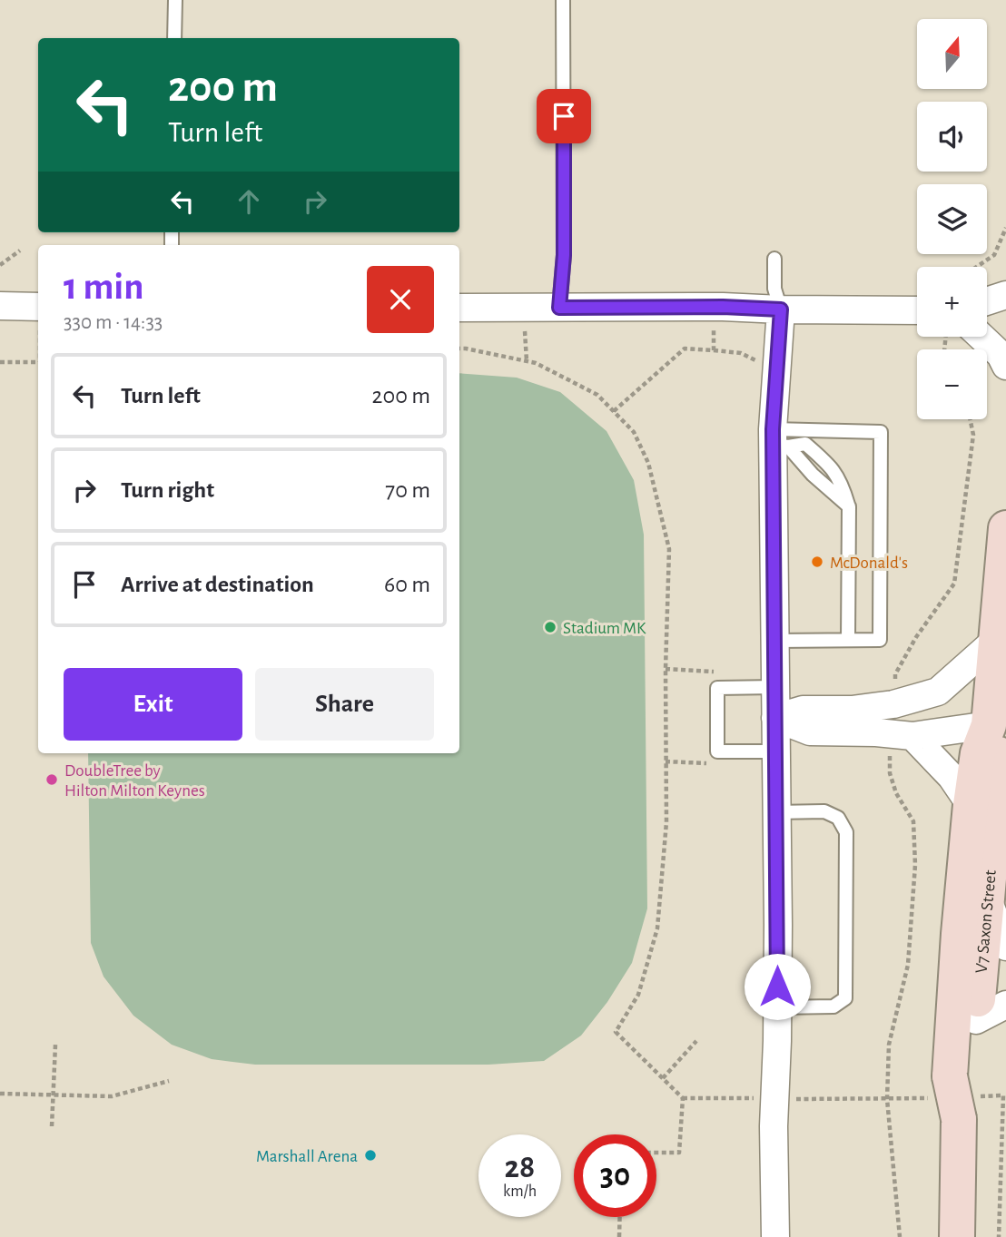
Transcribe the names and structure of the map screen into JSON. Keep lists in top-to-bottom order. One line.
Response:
{"streets":{"main road":["V7 Saxon Street"]},"places":["McDonald's","Stadium MK","DoubleTree by Hilton Milton Keynes","Marshall Arena"],"north":"top","page":{"map_buttons":["+","−"],"turn":["200 m","Turn left"],"heading":["1 min","330 m · 14:33"],"list":[{"name":"Turn left","value":"200 m"},{"name":"Turn right","value":"70 m"},{"name":"Arrive at destination","value":"60 m"}],"buttons":["Exit","Share"],"speed":"28 km/h","limit":"30"}}
